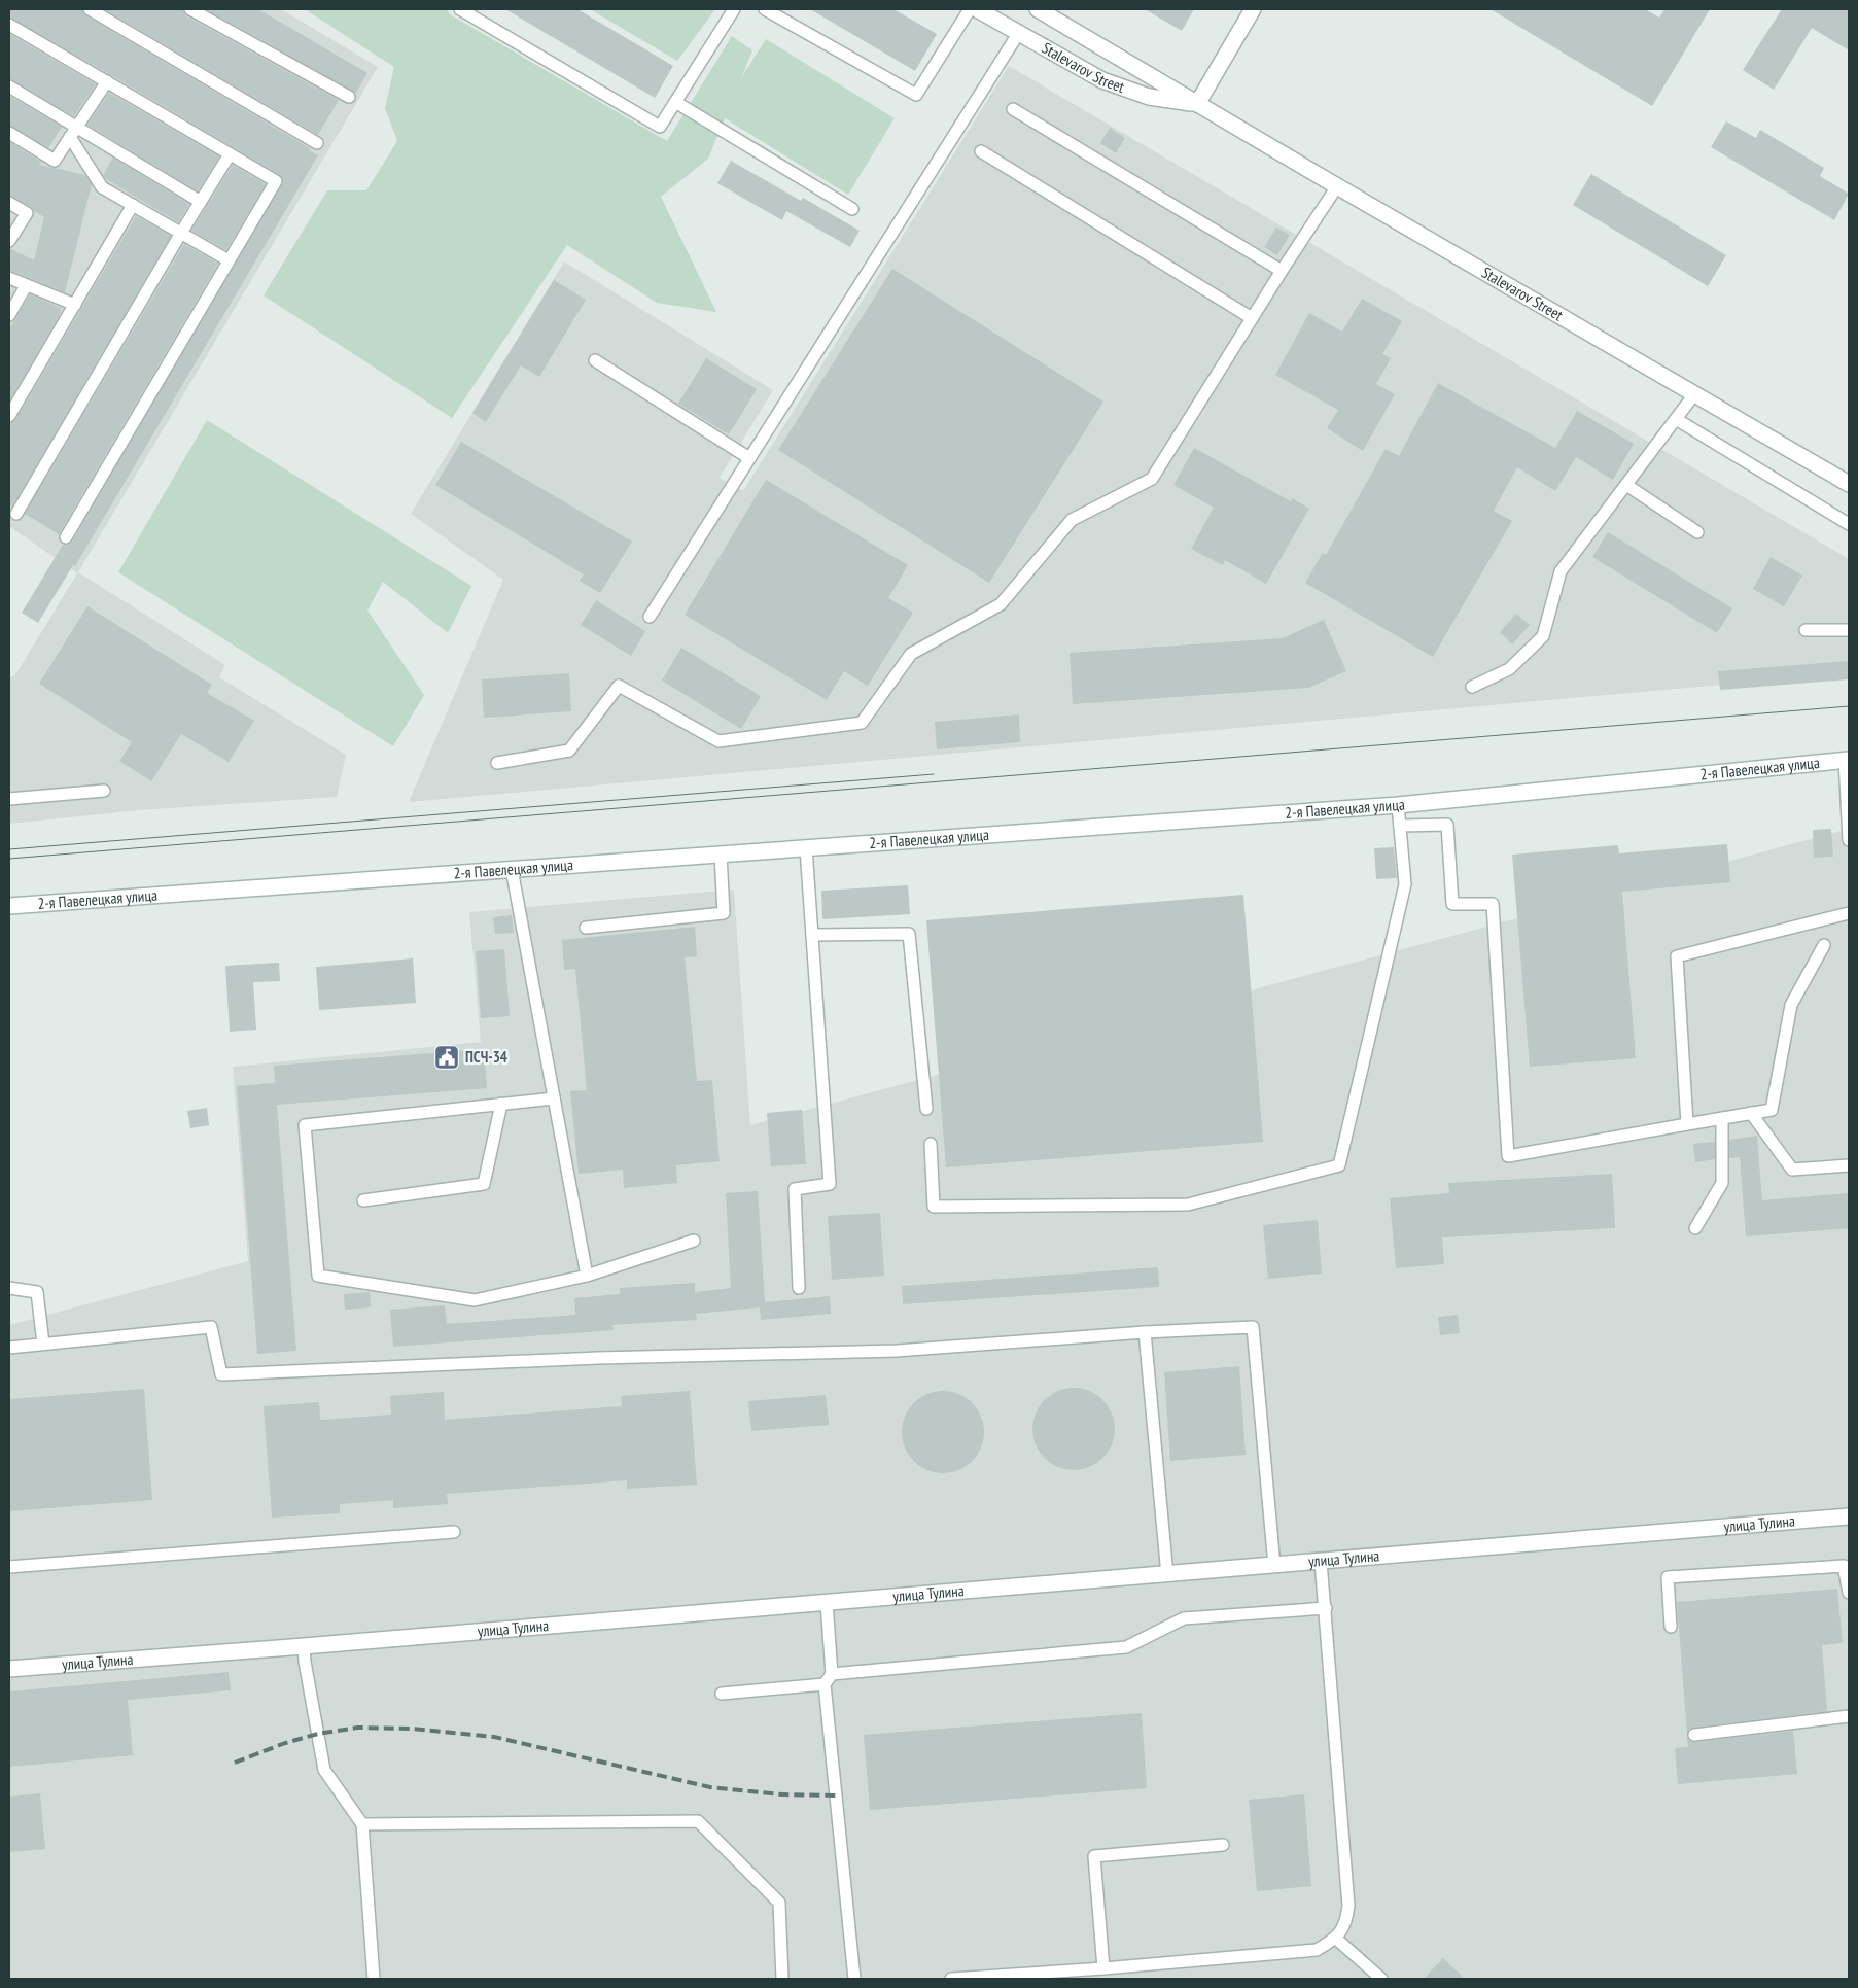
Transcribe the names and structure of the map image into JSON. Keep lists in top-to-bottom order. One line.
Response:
{"streets":{"street":["Stalevarov Street","2-я Павелецкая улица","улица Тулина"]},"places":{"public building":["ПСЧ-34"]}}
